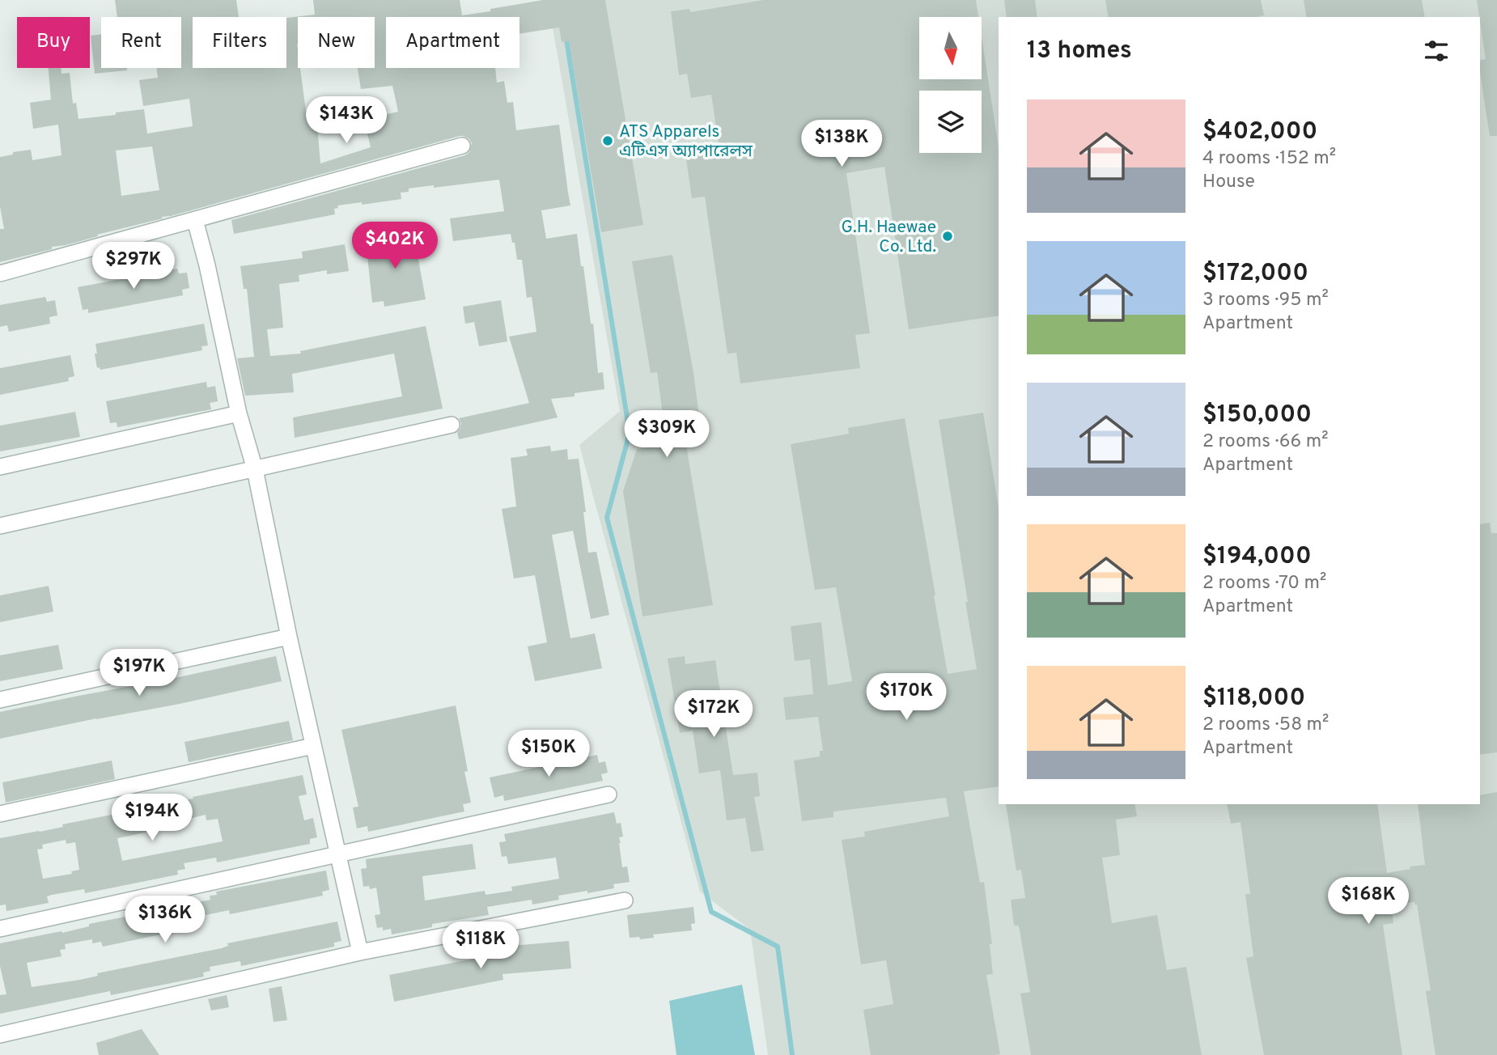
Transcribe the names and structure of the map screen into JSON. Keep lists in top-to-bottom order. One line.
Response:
{"places":["ATS Apparels এটিএস অ্যাপারেলস","G.H. Haewae Co. Ltd."],"north":"bottom","page":{"chip":["Buy","Rent","Filters","New","Apartment"],"heading":"13 homes","list":[{"name":"$402,000","note":"4 rooms · 152 m² · House"},{"name":"$172,000","note":"3 rooms · 95 m² · Apartment"},{"name":"$150,000","note":"2 rooms · 66 m² · Apartment"},{"name":"$194,000","note":"2 rooms · 70 m² · Apartment"},{"name":"$118,000","note":"2 rooms · 58 m² · Apartment"}],"price":["$143K","$138K","$402K","$297K","$309K","$197K","$170K","$172K","$150K","$194K","$168K","$136K","$118K"]}}
